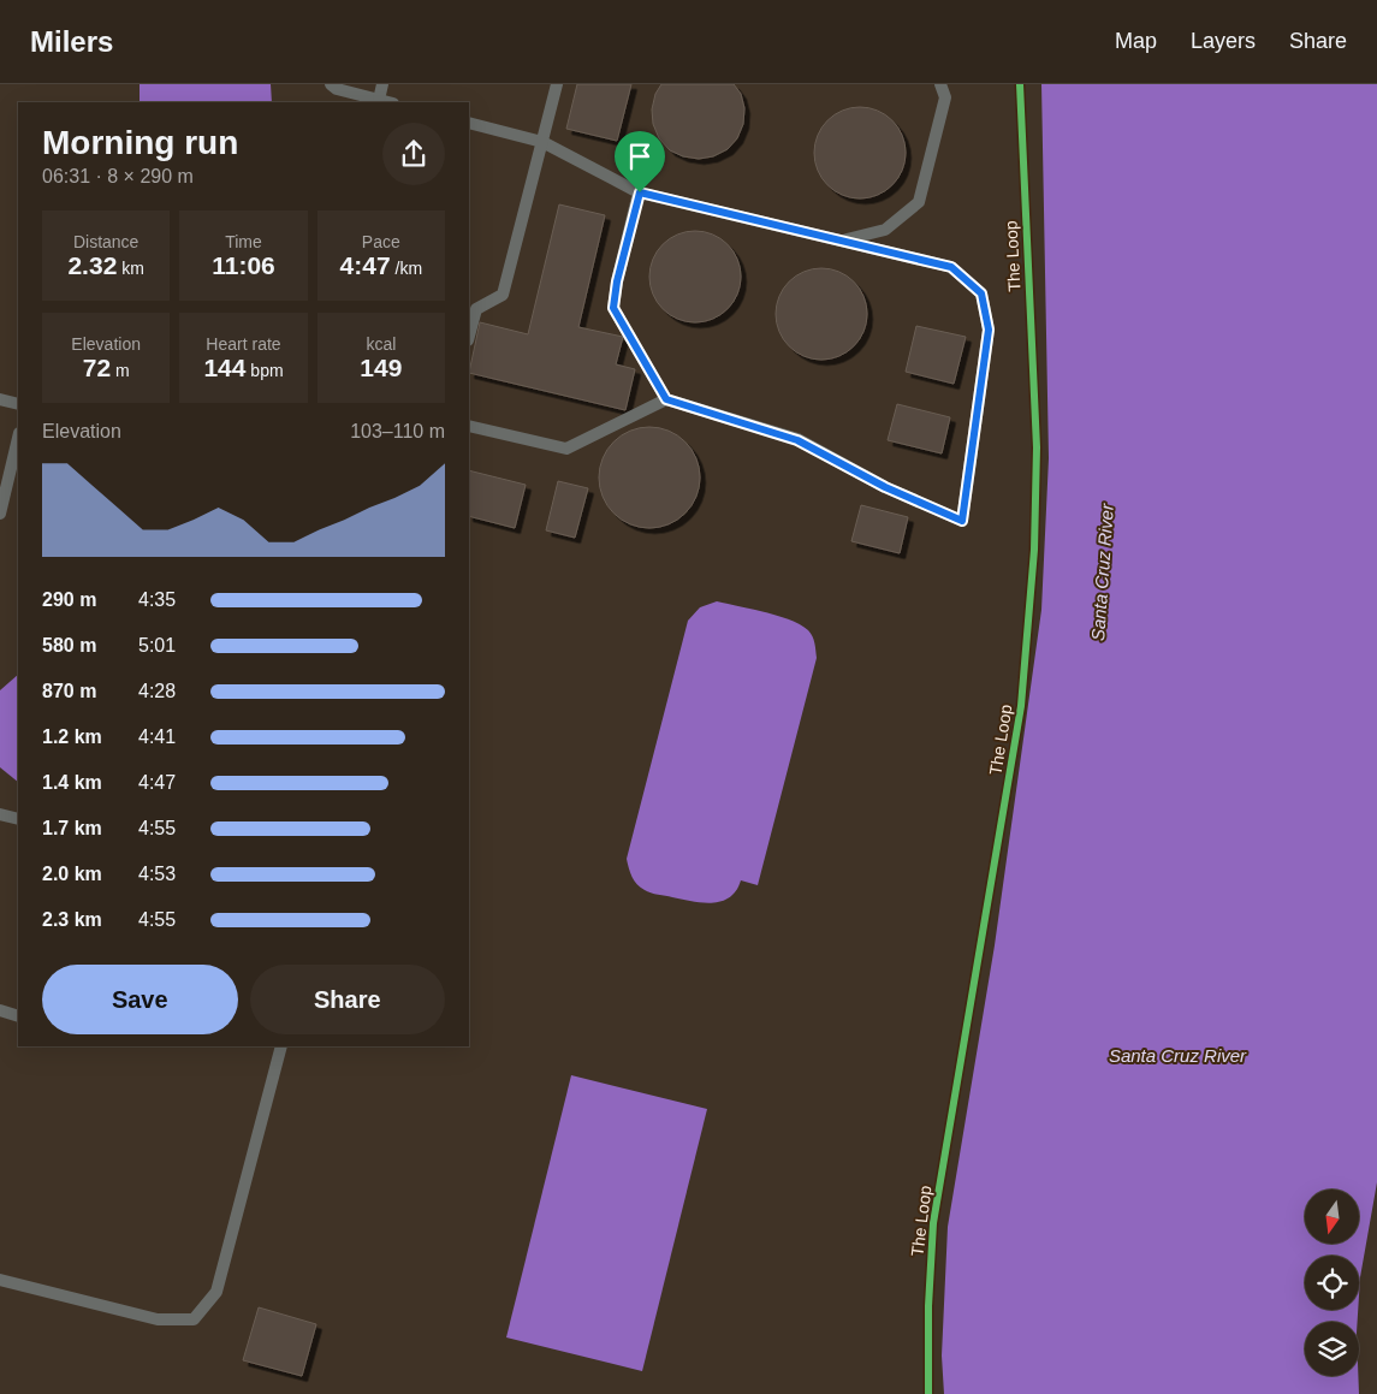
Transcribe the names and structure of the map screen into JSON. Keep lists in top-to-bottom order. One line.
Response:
{"streets":{"cycle path":["The Loop"]},"water":["Santa Cruz River"],"north":"bottom","page":{"header":"Milers","nav":["Map","Layers","Share"],"heading":["Morning run","06:31 · 8 × 290 m"],"stats":[["Distance","2.32 km"],["Time","11:06"],["Pace","4:47 /km"],["Elevation","72 m"],["Heart rate","144 bpm"],["kcal","149"]],"chart":["Elevation","103–110 m"],"list":[{"name":"290 m","note":"4:35"},{"name":"580 m","note":"5:01"},{"name":"870 m","note":"4:28"},{"name":"1.2 km","note":"4:41"},{"name":"1.4 km","note":"4:47"},{"name":"1.7 km","note":"4:55"},{"name":"2.0 km","note":"4:53"},{"name":"2.3 km","note":"4:55"}],"buttons":["Save","Share"]}}
